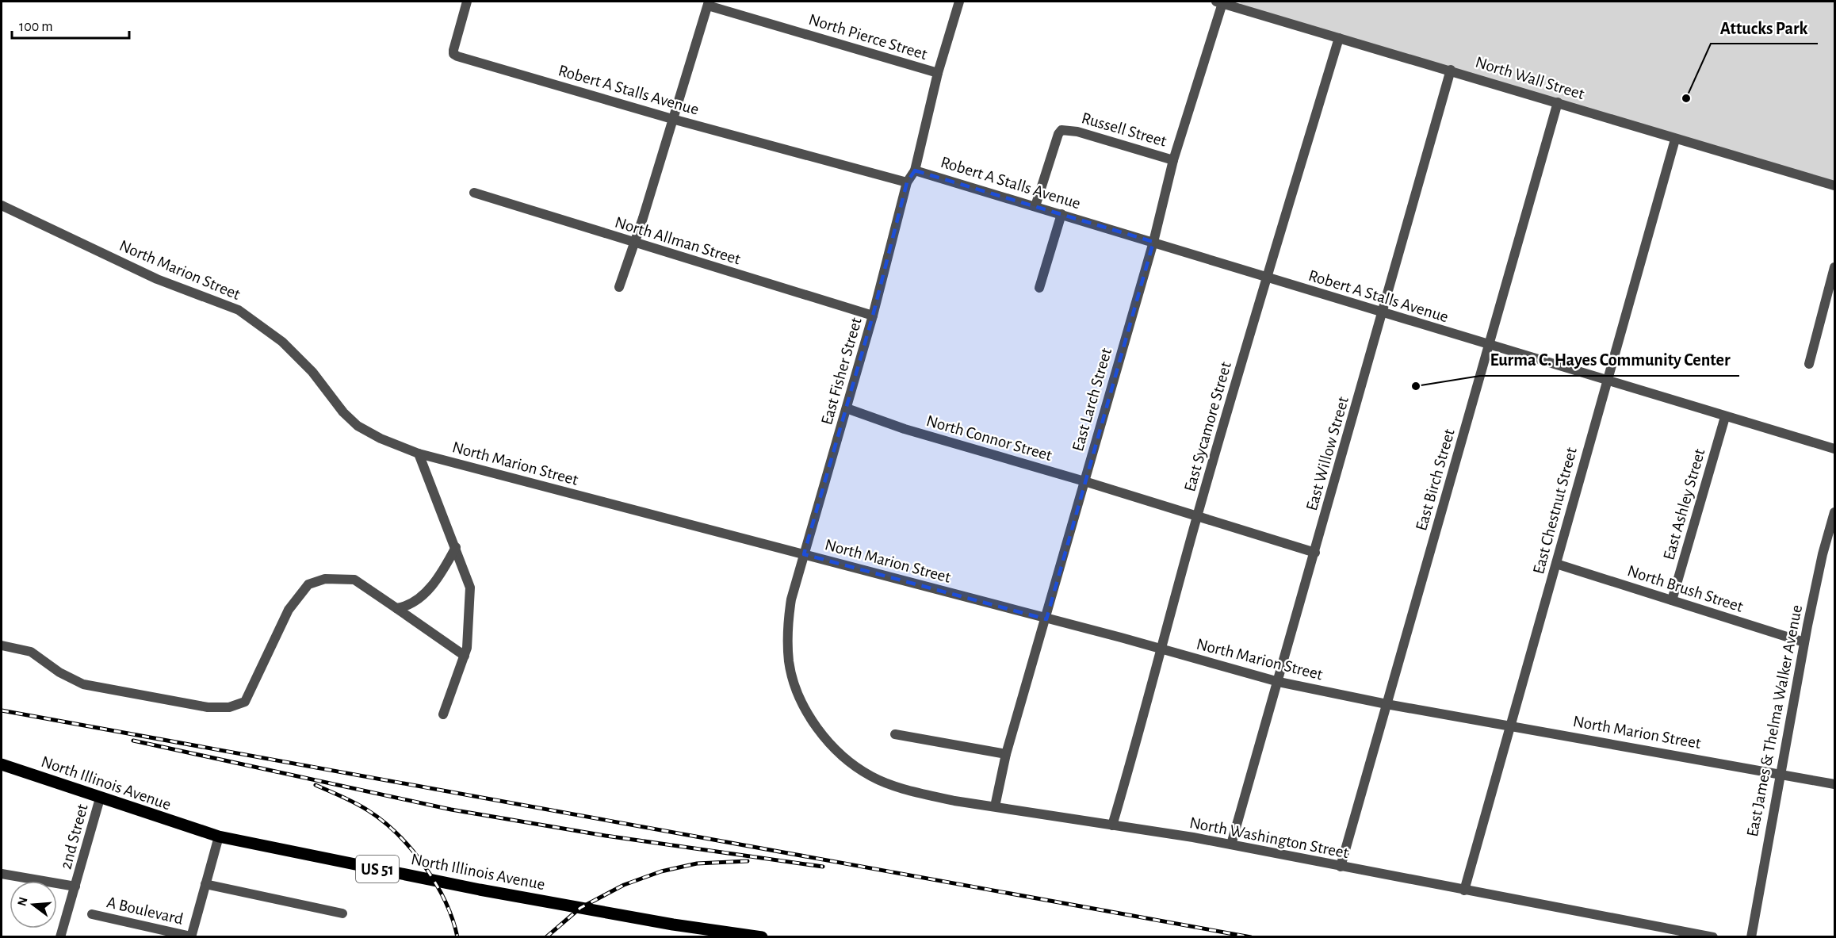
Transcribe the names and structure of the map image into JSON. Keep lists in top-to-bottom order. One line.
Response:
{"streets":{"main road":["North Illinois Avenue","US 51"],"street":["North Pierce Street","North Wall Street","Robert A Stalls Avenue","Russell Street","North Allman Street","North Marion Street","East Fisher Street","East Larch Street","East Sycamore Street","North Connor Street","East Willow Street","East Birch Street","East Ashley Street","East Chestnut Street","North Brush Street","East James & Thelma Walker Avenue","2nd Street","North Washington Street","A Boulevard"]},"crossings":[["North Pierce Street","East Fisher Street"],["North Wall Street","East Larch Street"],["North Wall Street","East Sycamore Street"],["North Wall Street","East Willow Street"],["North Wall Street","East Birch Street"],["North Wall Street","East Chestnut Street"],["Robert A Stalls Avenue","Russell Street"],["Robert A Stalls Avenue","East Fisher Street"],["Robert A Stalls Avenue","East Larch Street"],["Robert A Stalls Avenue","East Sycamore Street"],["Robert A Stalls Avenue","East Willow Street"],["Robert A Stalls Avenue","East Birch Street"],["Robert A Stalls Avenue","East Ashley Street"],["Robert A Stalls Avenue","East Chestnut Street"],["Russell Street","East Larch Street"],["North Allman Street","East Fisher Street"],["North Marion Street","East Fisher Street"],["North Marion Street","East Larch Street"],["North Marion Street","East Sycamore Street"],["North Marion Street","East Willow Street"],["North Marion Street","East Birch Street"],["North Marion Street","East Chestnut Street"],["North Marion Street","East James & Thelma Walker Avenue"],["East Fisher Street","North Connor Street"],["East Fisher Street","North Washington Street"],["East Larch Street","North Connor Street"],["East Larch Street","North Washington Street"],["East Sycamore Street","North Connor Street"],["East Sycamore Street","North Washington Street"],["North Connor Street","East Willow Street"],["East Willow Street","North Washington Street"],["East Birch Street","North Washington Street"],["East Ashley Street","North Brush Street"],["East Chestnut Street","North Brush Street"],["East Chestnut Street","North Washington Street"],["North Brush Street","East James & Thelma Walker Avenue"],["North Illinois Avenue","2nd Street"]],"places":["Attucks Park","Eurma C. Hayes Community Center"],"scale_bar":"100 m","north":"left"}
